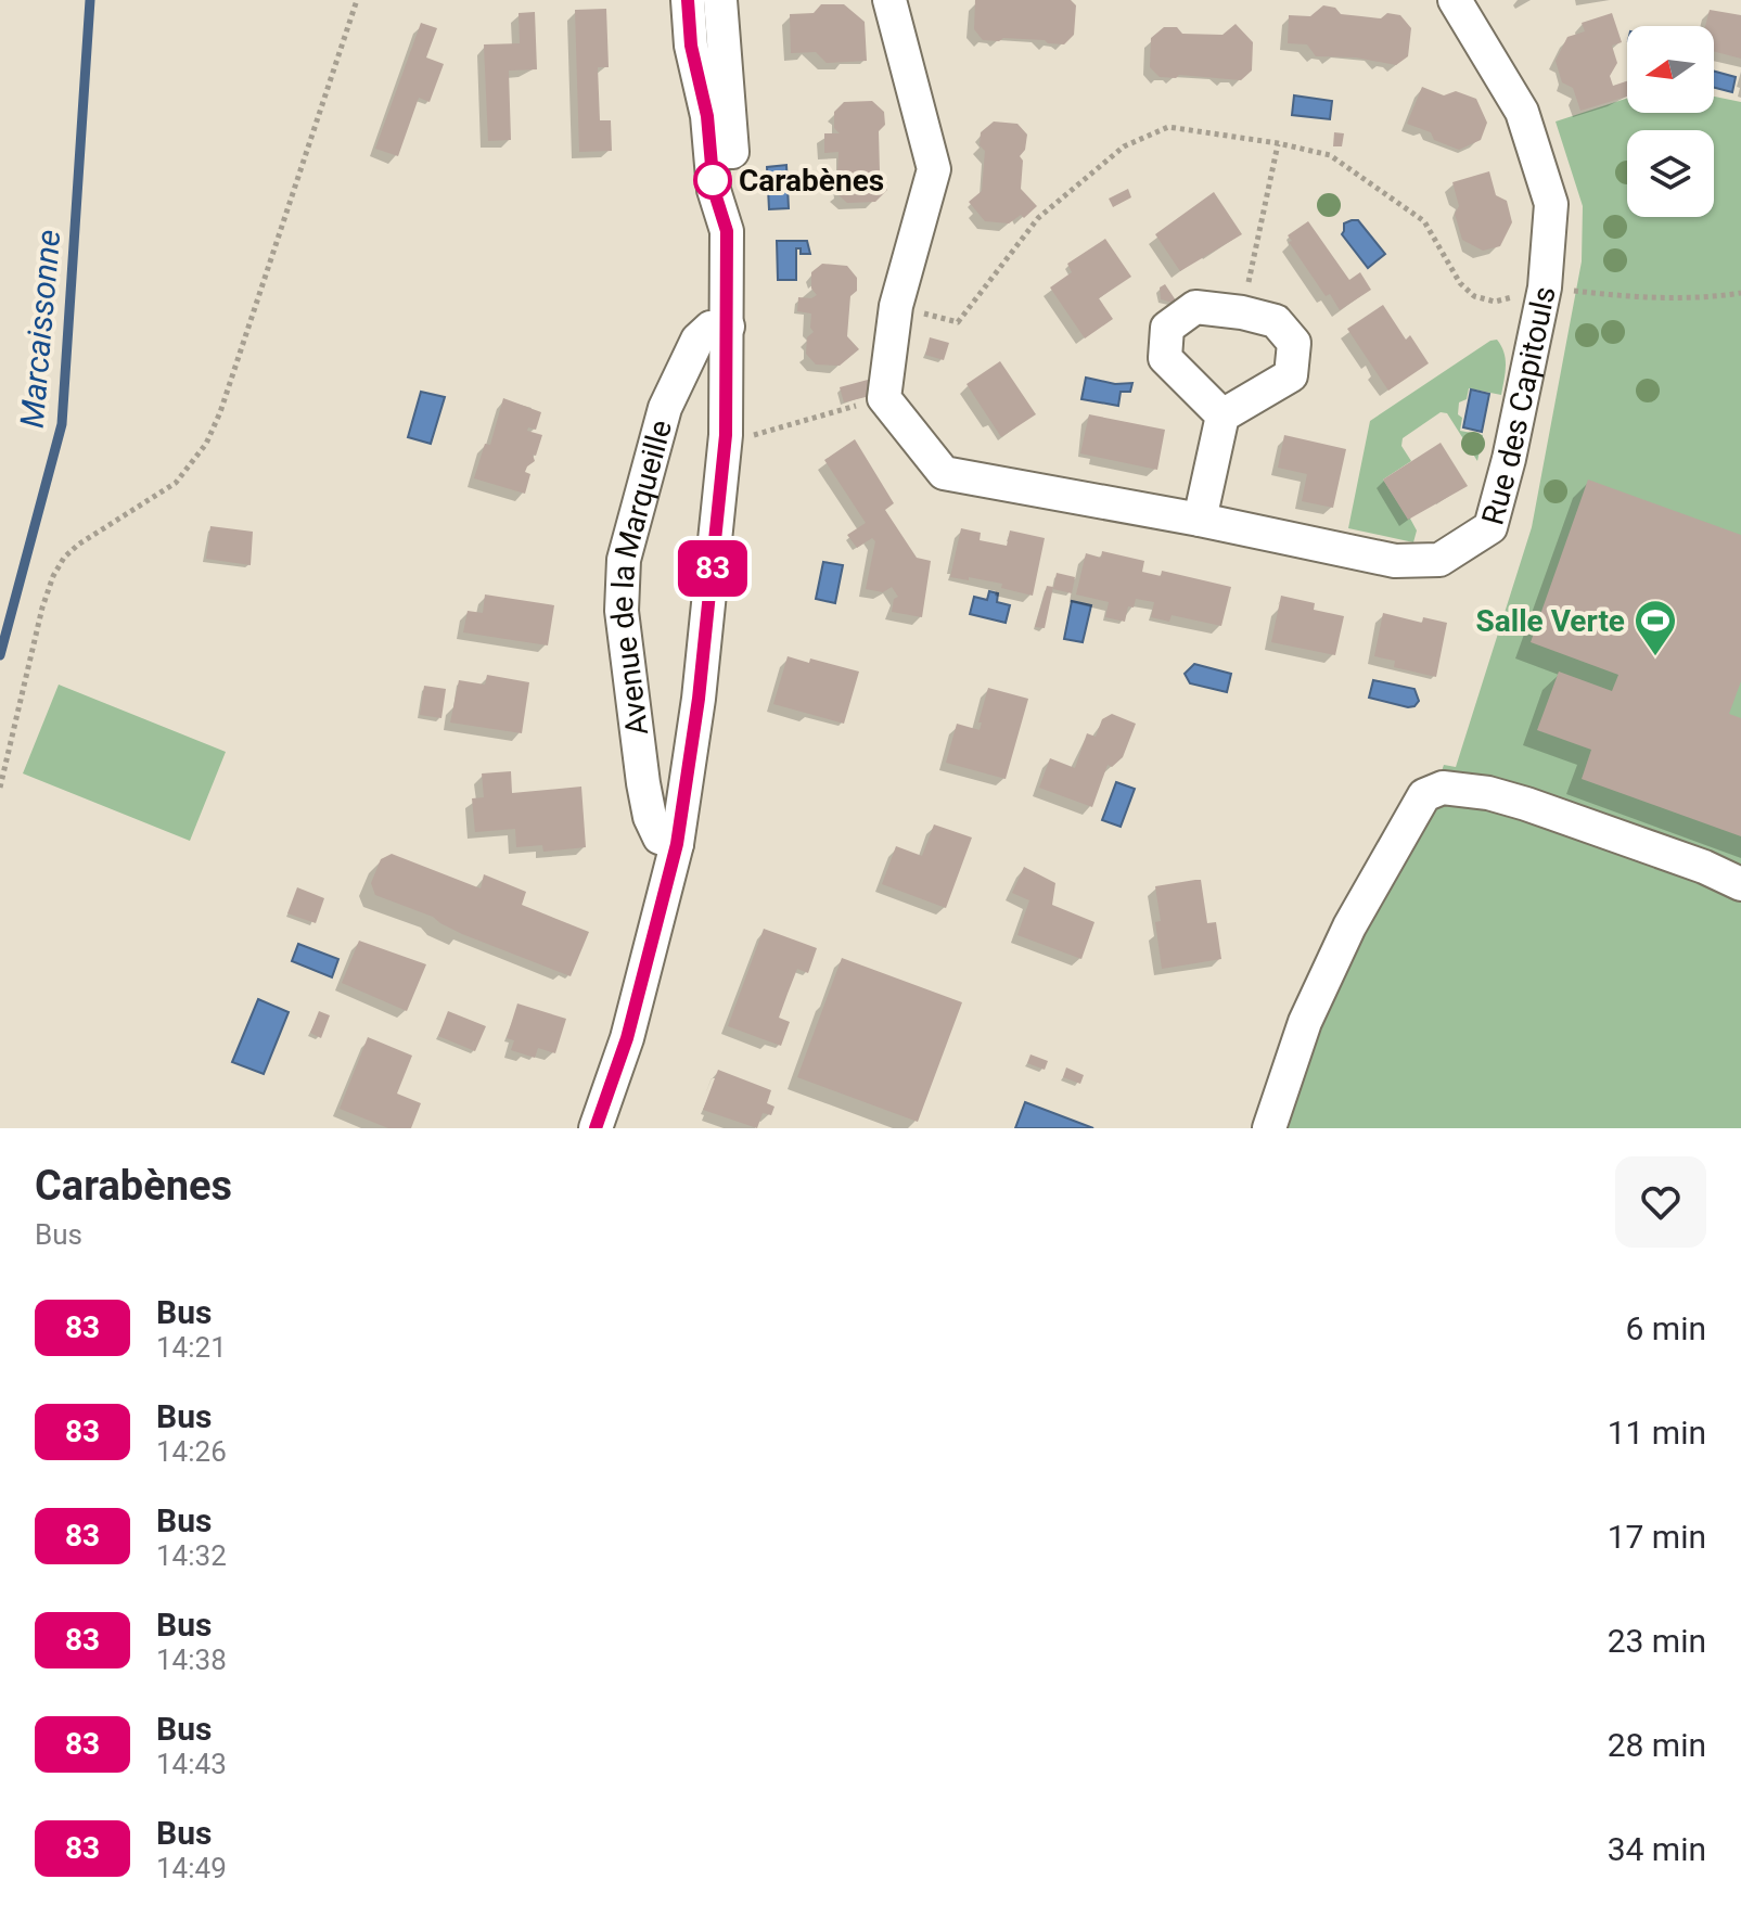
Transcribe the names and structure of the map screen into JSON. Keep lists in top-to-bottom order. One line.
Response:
{"streets":{"street":["Rue des Capitouls","Avenue de la Marqueille"]},"water":["Marcaissonne"],"places":{"other":["Carabènes"],"sports":["Salle Verte"]},"lines":["bus line 83"],"north":"left","page":{"on_map":"83","heading":["Carabènes","Bus"],"list":[{"mark":"83","name":"Bus","note":"14:21","value":"6 min"},{"mark":"83","name":"Bus","note":"14:26","value":"11 min"},{"mark":"83","name":"Bus","note":"14:32","value":"17 min"},{"mark":"83","name":"Bus","note":"14:38","value":"23 min"},{"mark":"83","name":"Bus","note":"14:43","value":"28 min"},{"mark":"83","name":"Bus","note":"14:49","value":"34 min"}]}}
